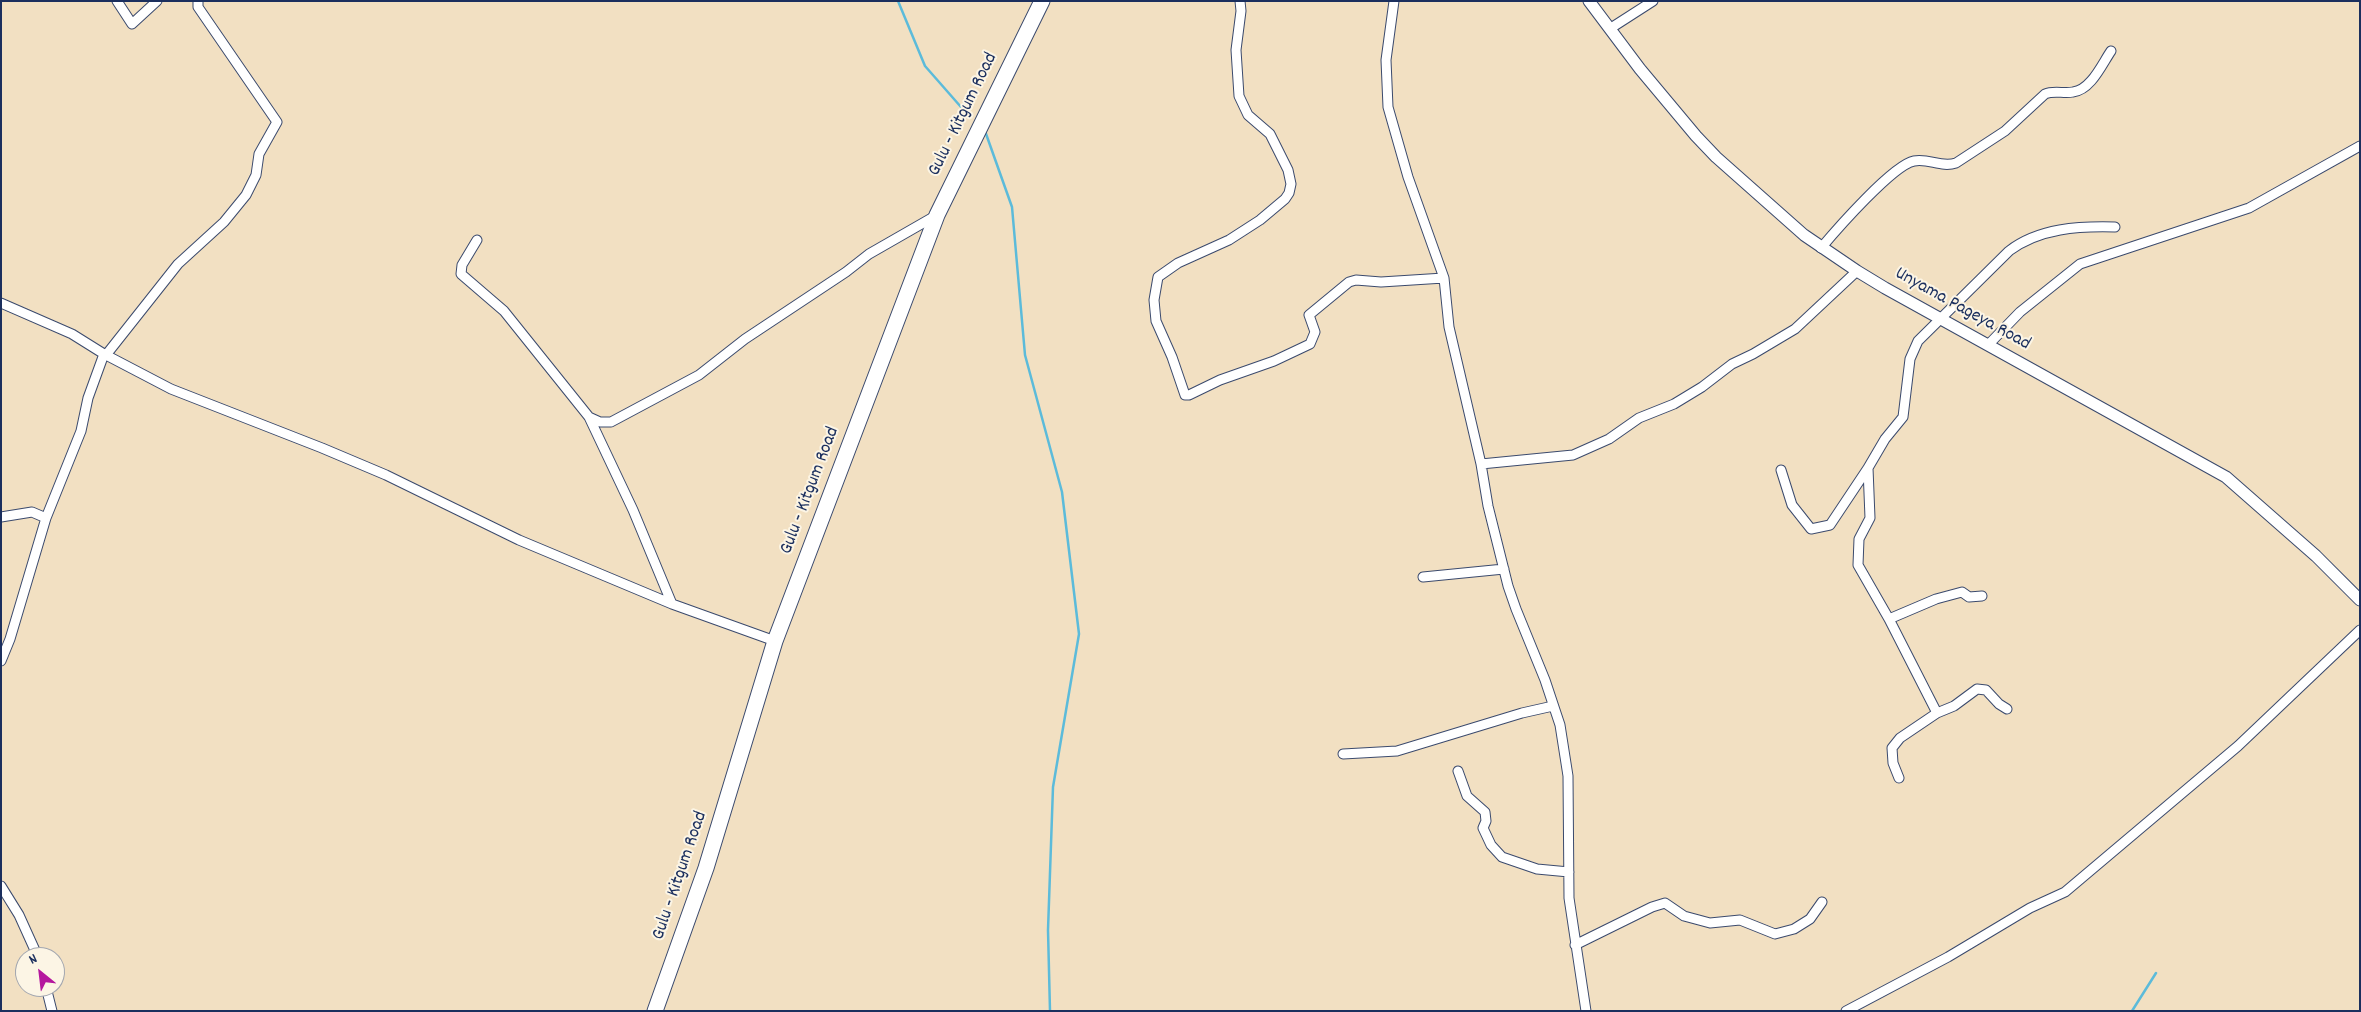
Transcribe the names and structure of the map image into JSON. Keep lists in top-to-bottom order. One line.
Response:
{"streets":{"main road":["Gulu - Kitgum Road"],"street":["Unyama Pageya Road"]},"north":"top left"}
